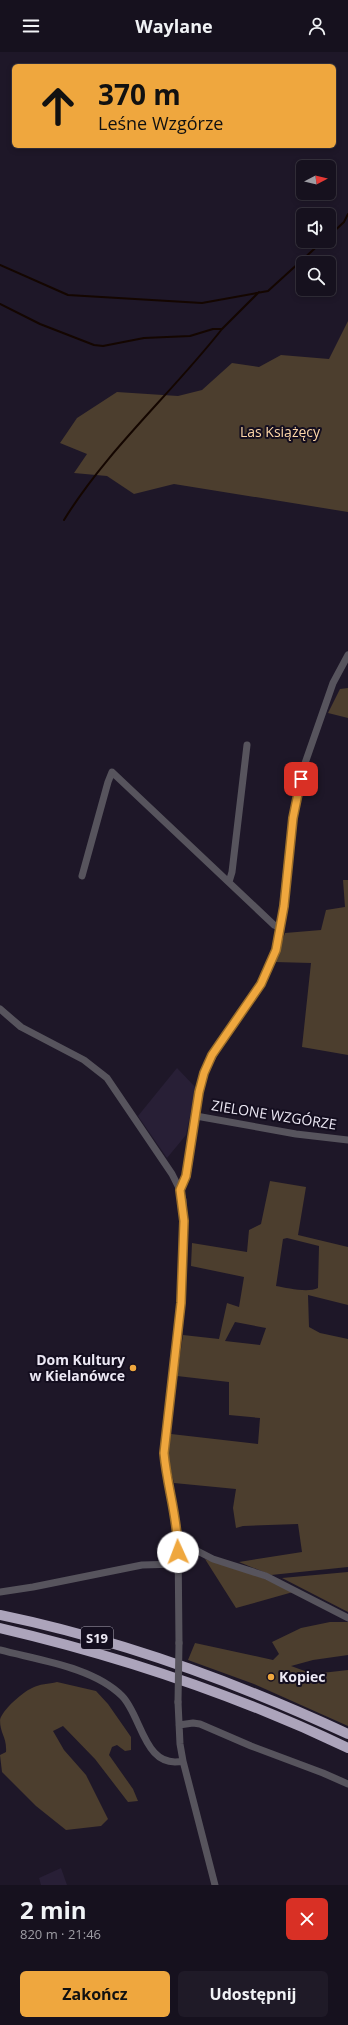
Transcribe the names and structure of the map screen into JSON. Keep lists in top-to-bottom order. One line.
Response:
{"streets":{"highway":["S19"],"street":["ZIELONE WZGÓRZE"]},"parks":["Las Książęcy"],"places":["Dom Kultury w Kielanówce","Kopiec"],"north":"right","page":{"header":"Waylane","turn":["370 m","Leśne Wzgórze"],"heading":["2 min","820 m · 21:46"],"buttons":["Zakończ","Udostępnij"]}}
